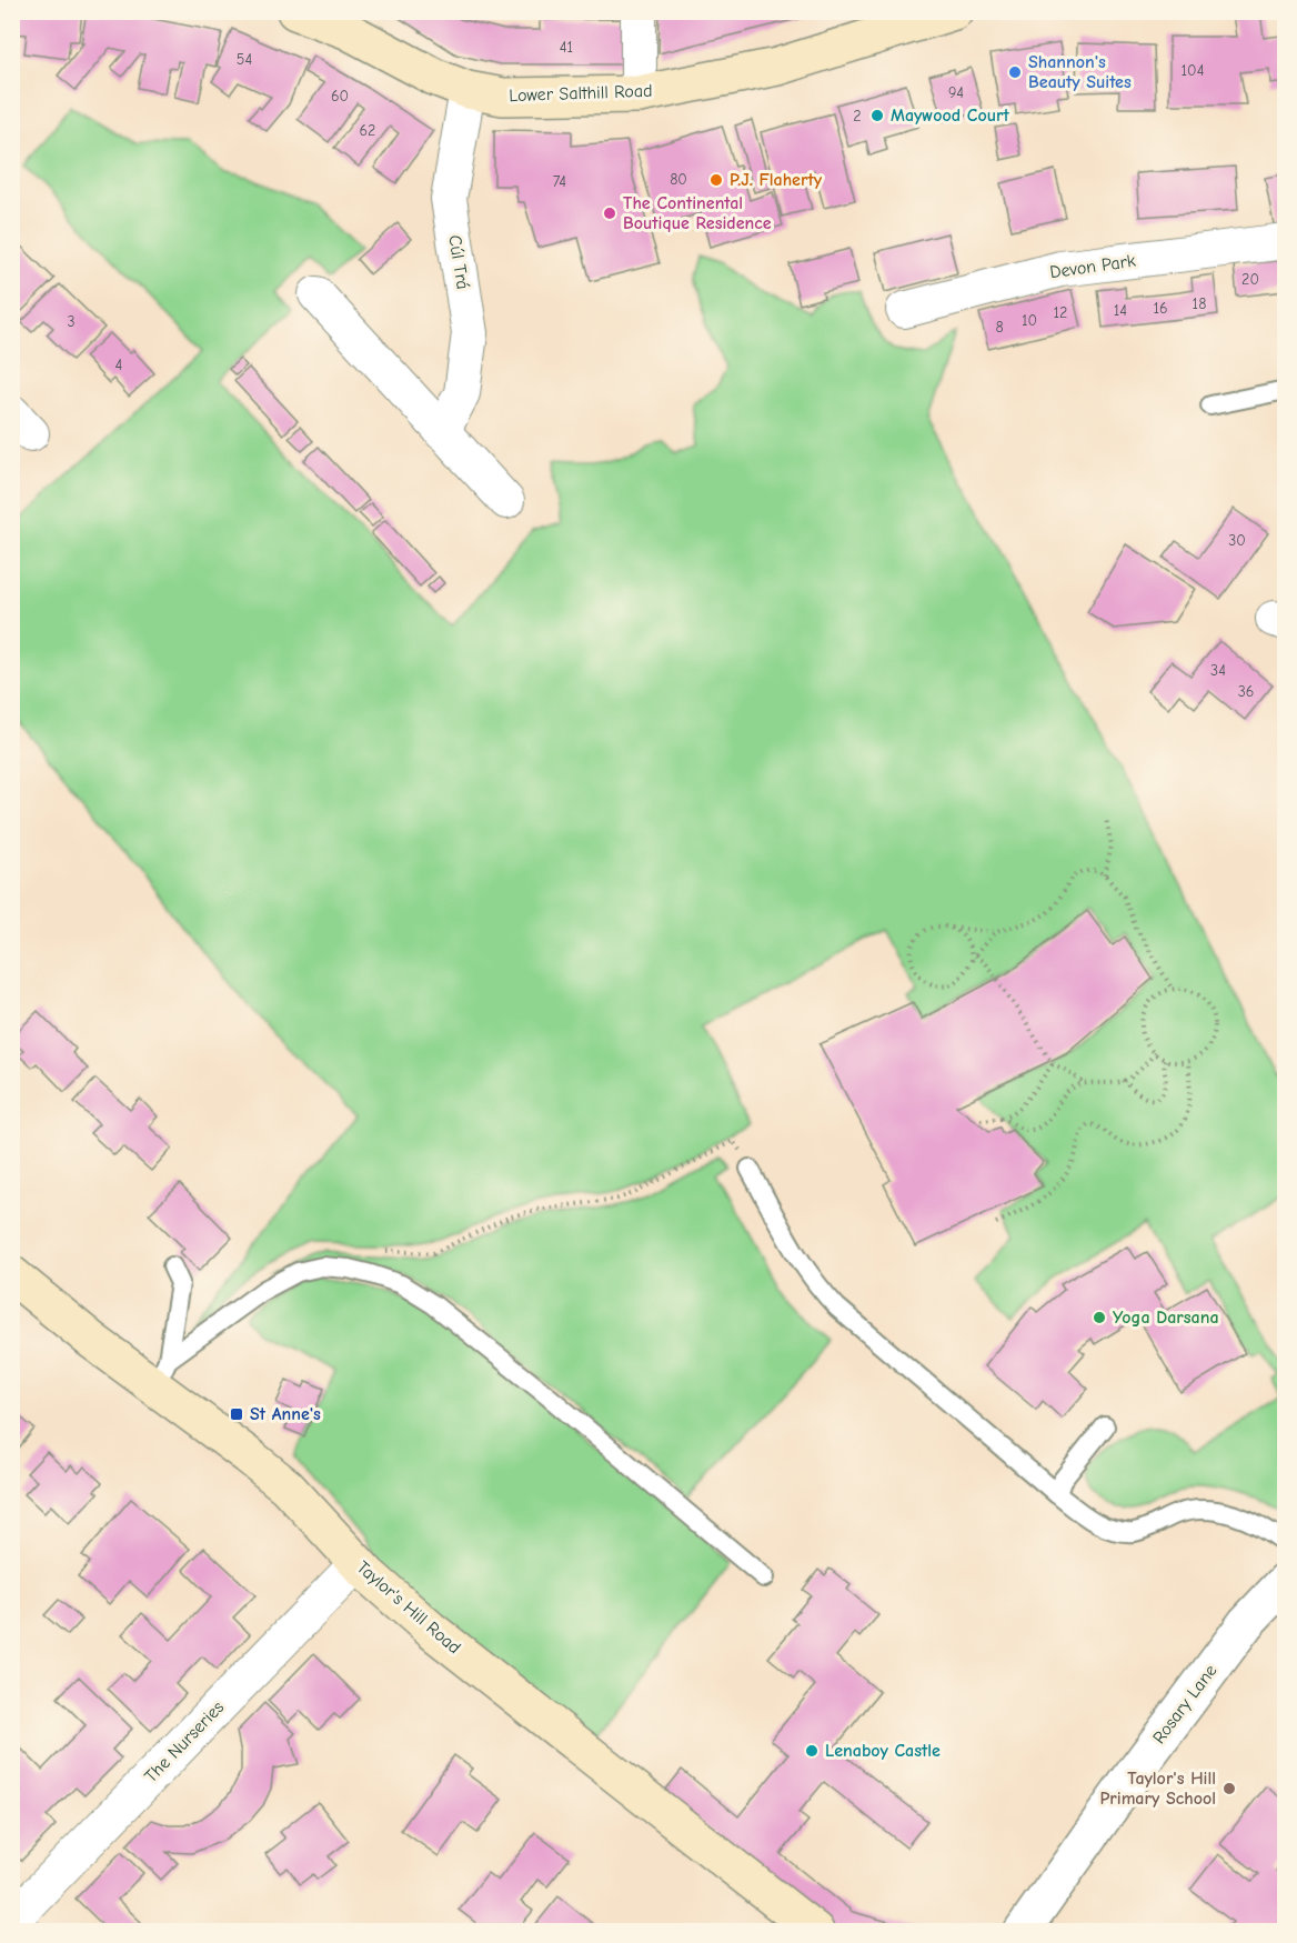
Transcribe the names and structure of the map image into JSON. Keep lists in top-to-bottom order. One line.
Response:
{"streets":{"main road":["Lower Salthill Road","Taylor's Hill Road"],"street":["Cúl Trá","Devon Park","Rosary Lane","The Nurseries"]},"crossings":[["Lower Salthill Road","Cúl Trá"],["Taylor's Hill Road","The Nurseries"]],"places":{"other":["Shannon's Beauty Suites","Maywood Court","P.J. Flaherty","The Continental Boutique Residence","Yoga Darsana","Lenaboy Castle","Taylor's Hill Primary School"],"transit":["St Anne's"]},"house_numbers":["41","54","104","94","60","2","62","80","74","20","18","16","14","12","10","3","8","4","30","34","36"]}
